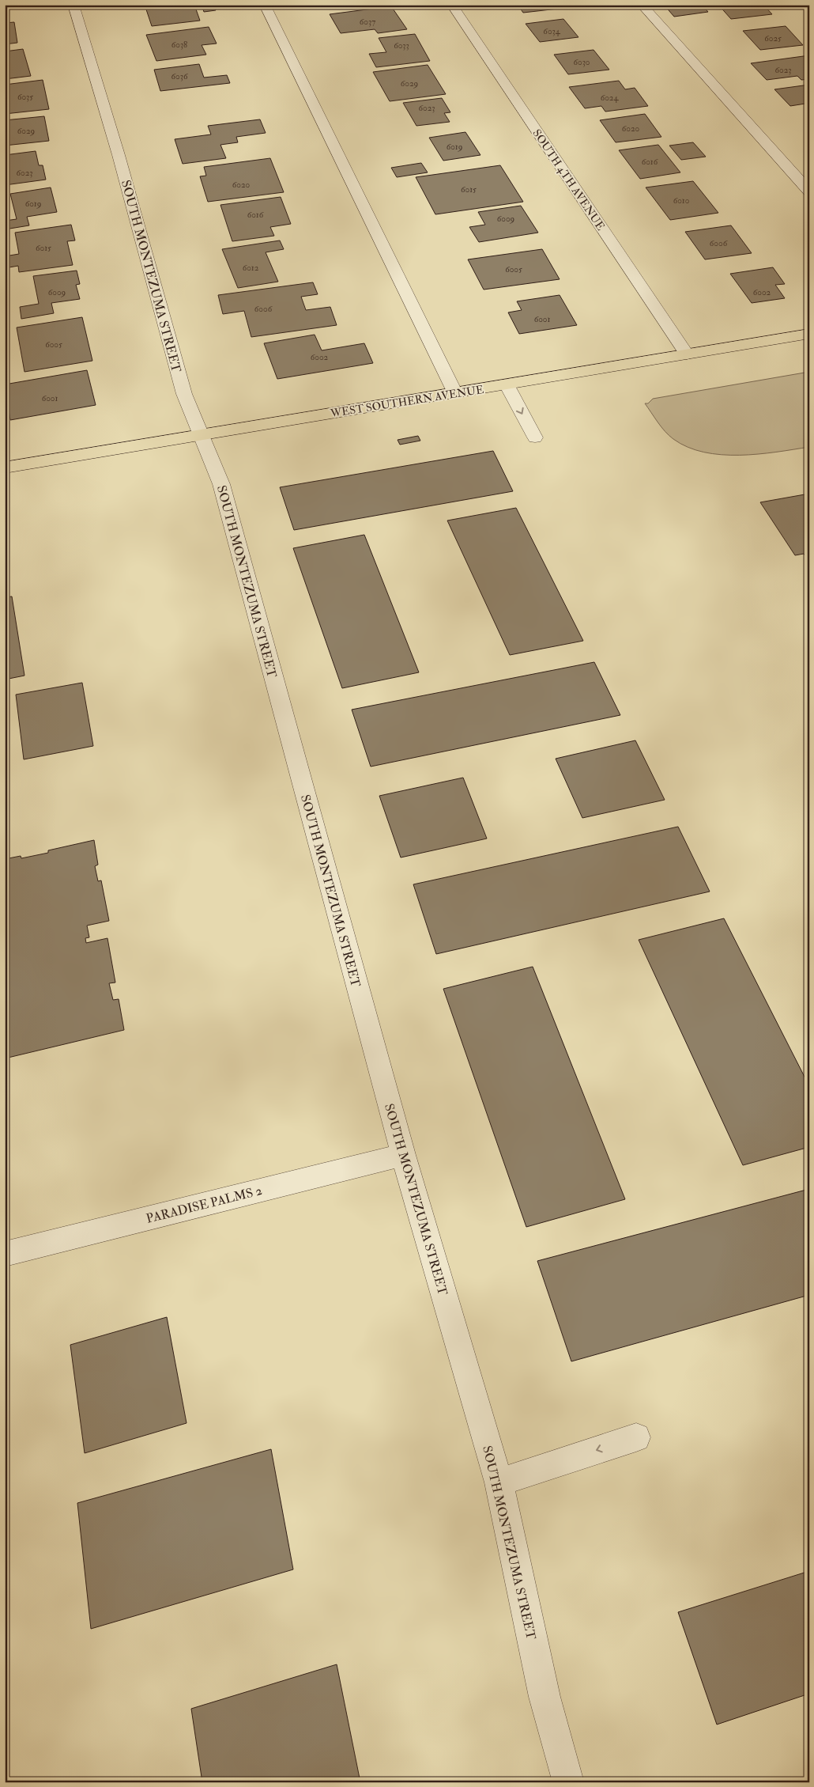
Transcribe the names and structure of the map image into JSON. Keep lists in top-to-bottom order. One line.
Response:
{"streets":{"main road":["WEST SOUTHERN AVENUE"],"street":["SOUTH 4TH AVENUE","SOUTH MONTEZUMA STREET","PARADISE PALMS 2"]},"crossings":[["SOUTH 4TH AVENUE","WEST SOUTHERN AVENUE"],["SOUTH MONTEZUMA STREET","WEST SOUTHERN AVENUE"],["SOUTH MONTEZUMA STREET","PARADISE PALMS 2"]],"house_numbers":["6037","6034","6025","6038","6033","6030","6023","6036","6029","6035","6024","6023","6020","6029","6019","6016","6023","6020","6015","6010","6019","6016","6009","6006","6015","6012","6005","6009","6002","6006","6001","6005","6002","6001"]}
